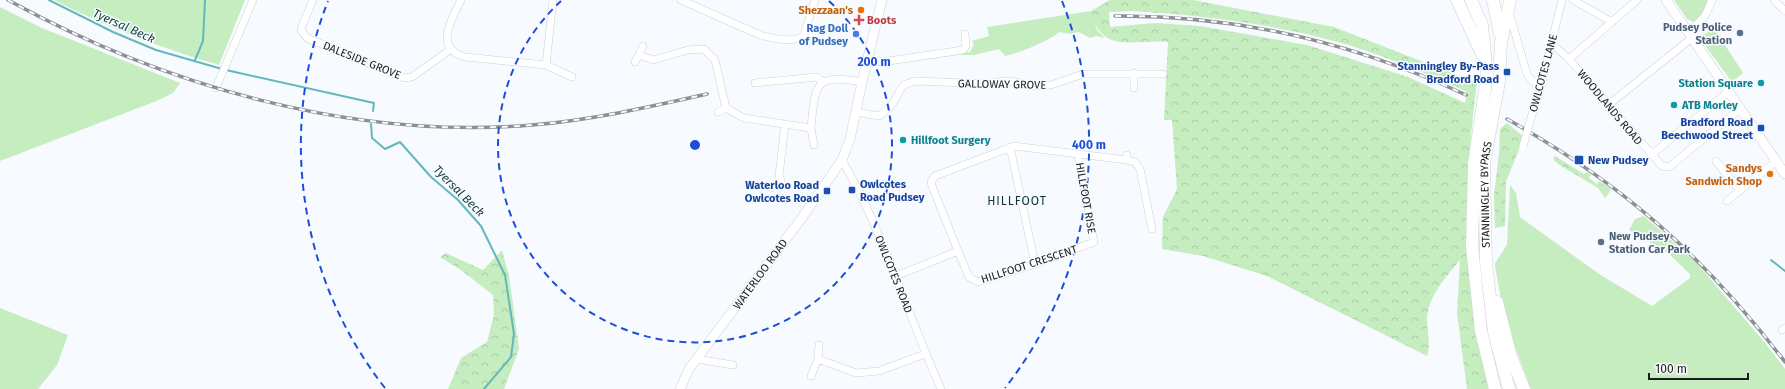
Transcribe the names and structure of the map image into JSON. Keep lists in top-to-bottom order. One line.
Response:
{"streets":{"highway":["STANNINGLEY BYPASS"],"main road":["WATERLOO ROAD"],"street":["DALESIDE GROVE","OWLCOTES LANE","GALLOWAY GROVE","WOODLANDS ROAD","HILLFOOT RISE","HILLFOOT CRESCENT","OWLCOTES ROAD"]},"crossings":[["OWLCOTES LANE","WOODLANDS ROAD"],["GALLOWAY GROVE","WATERLOO ROAD"],["HILLFOOT RISE","HILLFOOT CRESCENT"],["WATERLOO ROAD","OWLCOTES ROAD"]],"districts":["HILLFOOT"],"water":["Tyersal Beck"],"places":{"other":["Shezzaan's","Pudsey Police Station","Rag Doll of Pudsey","Station Square","ATB Morley","Hillfoot Surgery","Sandys Sandwich Shop","New Pudsey Station Car Park"],"health":["Boots"],"transit":["Stanningley By-Pass Bradford Road","Bradford Road Beechwood Street","New Pudsey","Owlcotes Road Pudsey","Waterloo Road Owlcotes Road"]},"scale_bar":"100 m","rings":["200 m","400 m"]}
